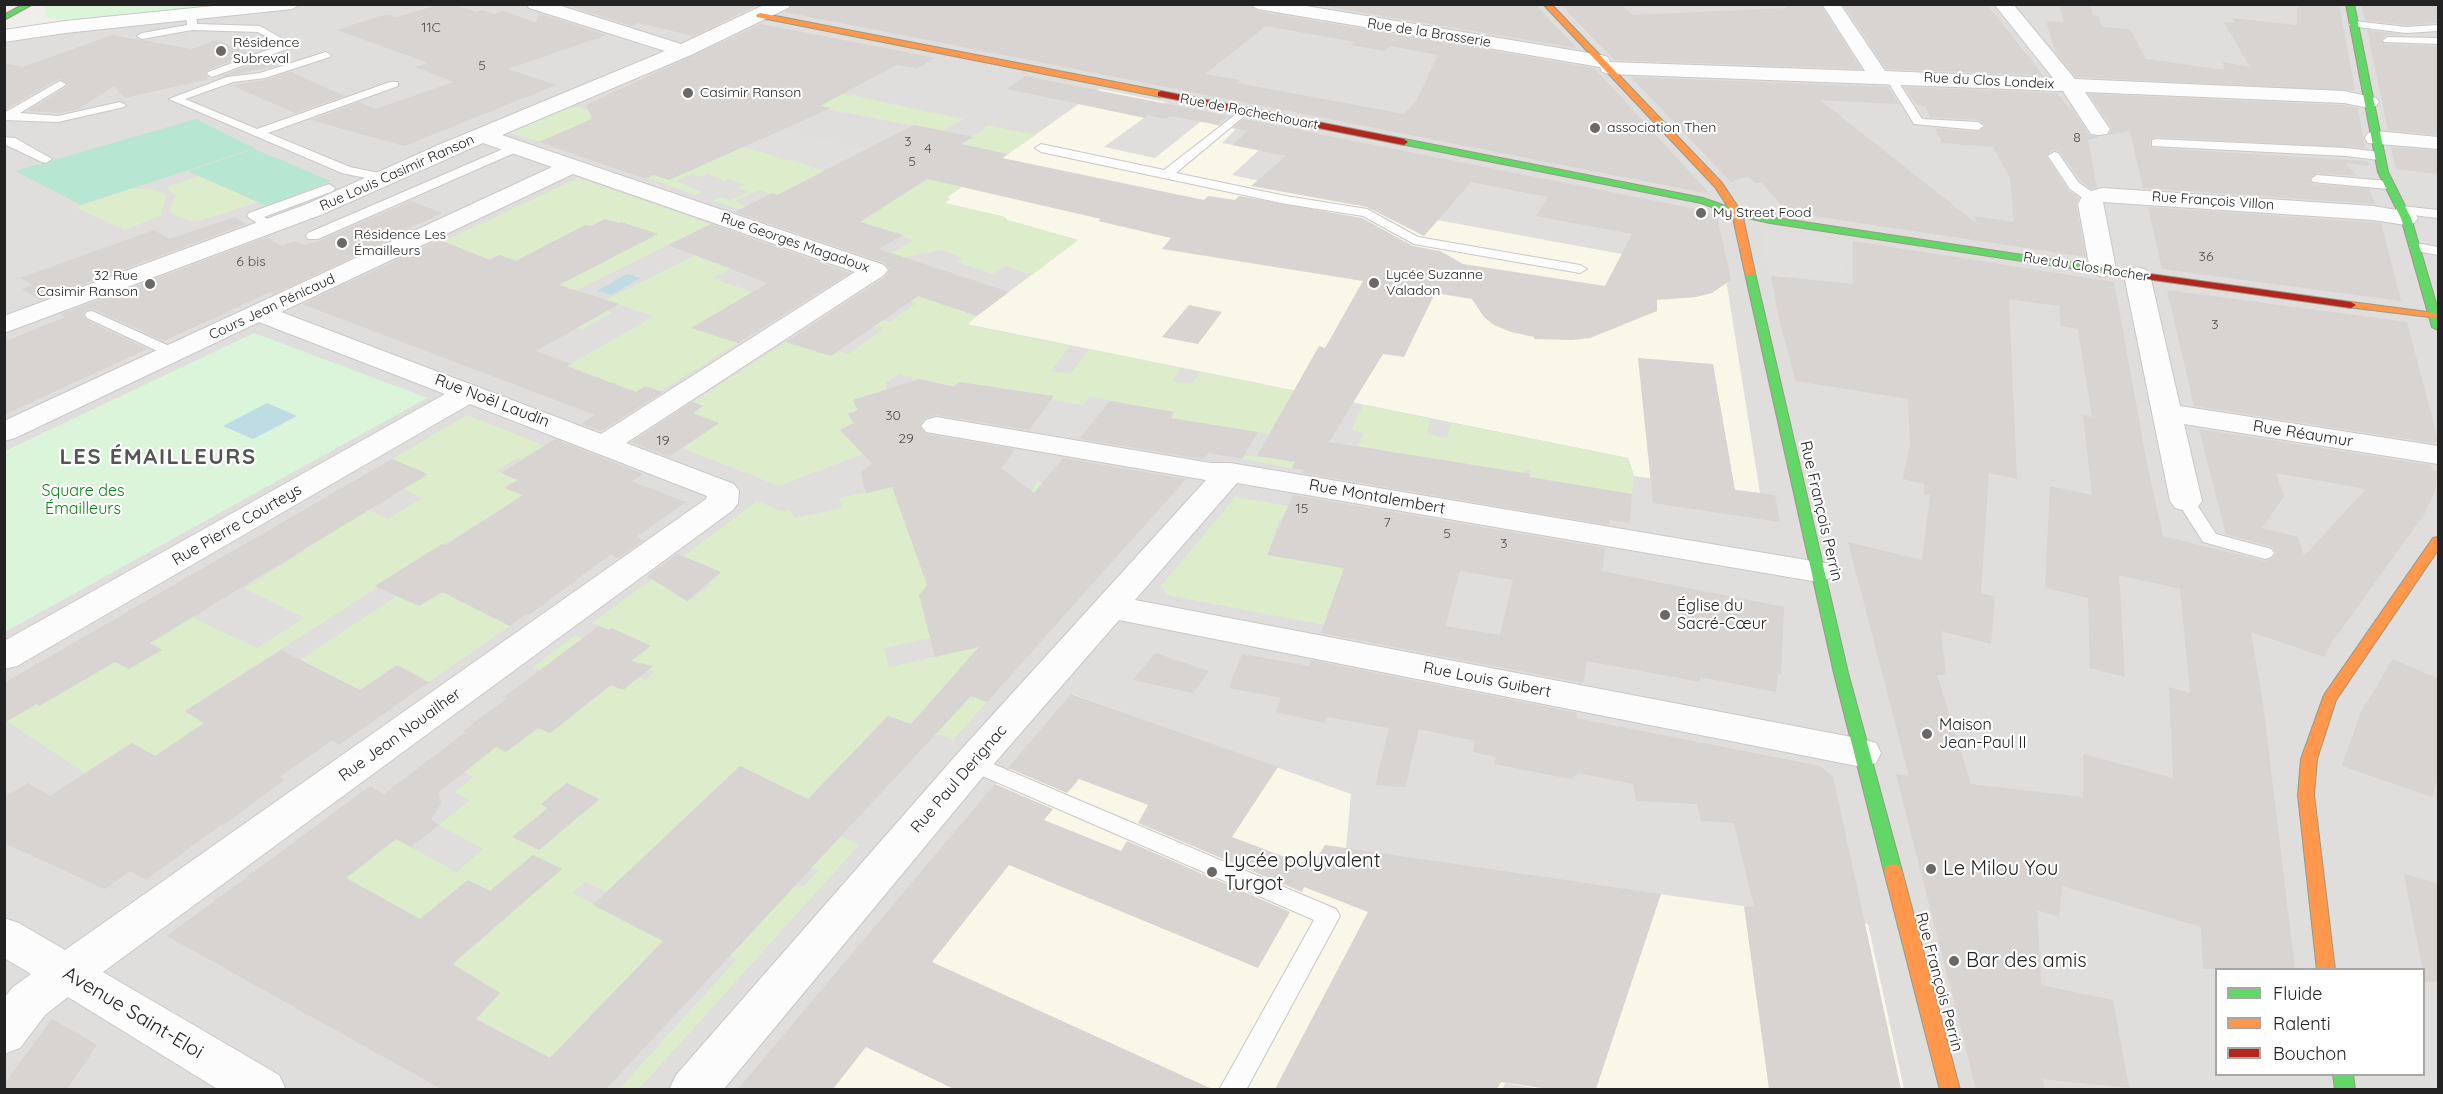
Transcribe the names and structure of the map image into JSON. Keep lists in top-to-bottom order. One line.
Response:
{"streets":{"main road":["Rue de Rochechouart","Rue du Clos Rocher","Rue François Perrin"],"street":["Rue de la Brasserie","Rue du Clos Londeix","Rue Louis Casimir Ranson","Rue François Villon","Rue Georges Magadoux","Cours Jean Pénicaud","Rue Noël Laudin","Rue Réaumur","Rue Montalembert","Rue Pierre Courteys","Rue Louis Guibert","Rue Jean Nouailher","Rue Paul Derignac","Avenue Saint-Eloi"]},"crossings":[["Rue de la Brasserie","Rue du Clos Londeix"],["Rue de la Brasserie","Rue François Perrin"],["Rue du Clos Londeix","Rue François Perrin"],["Rue de Rochechouart","Rue Louis Casimir Ranson"],["Rue de Rochechouart","Rue du Clos Rocher"],["Rue de Rochechouart","Rue François Perrin"],["Rue Louis Casimir Ranson","Rue Georges Magadoux"],["Rue Georges Magadoux","Cours Jean Pénicaud"],["Rue Georges Magadoux","Rue Noël Laudin"],["Rue du Clos Rocher","Rue François Perrin"],["Cours Jean Pénicaud","Rue Noël Laudin"],["Rue Noël Laudin","Rue Pierre Courteys"],["Rue Noël Laudin","Rue Jean Nouailher"],["Rue Montalembert","Rue François Perrin"],["Rue Montalembert","Rue Paul Derignac"],["Rue François Perrin","Rue Louis Guibert"],["Rue Louis Guibert","Rue Paul Derignac"],["Rue Jean Nouailher","Avenue Saint-Eloi"]],"districts":["LES ÉMAILLEURS"],"parks":["Square des Émailleurs"],"places":["Résidence Subreval","Casimir Ranson","association Then","My Street Food","Résidence Les Émailleurs","Lycée Suzanne Valadon","32 Rue Casimir Ranson","Église du Sacré-Cœur","Maison Jean-Paul II","Le Milou You","Lycée polyvalent Turgot","Bar des amis"],"house_numbers":["11C","5","8","3","4","5","36","6 bis","3","30","29","19","15","7","5","3"],"legend":["Fluide","Ralenti","Bouchon"]}
